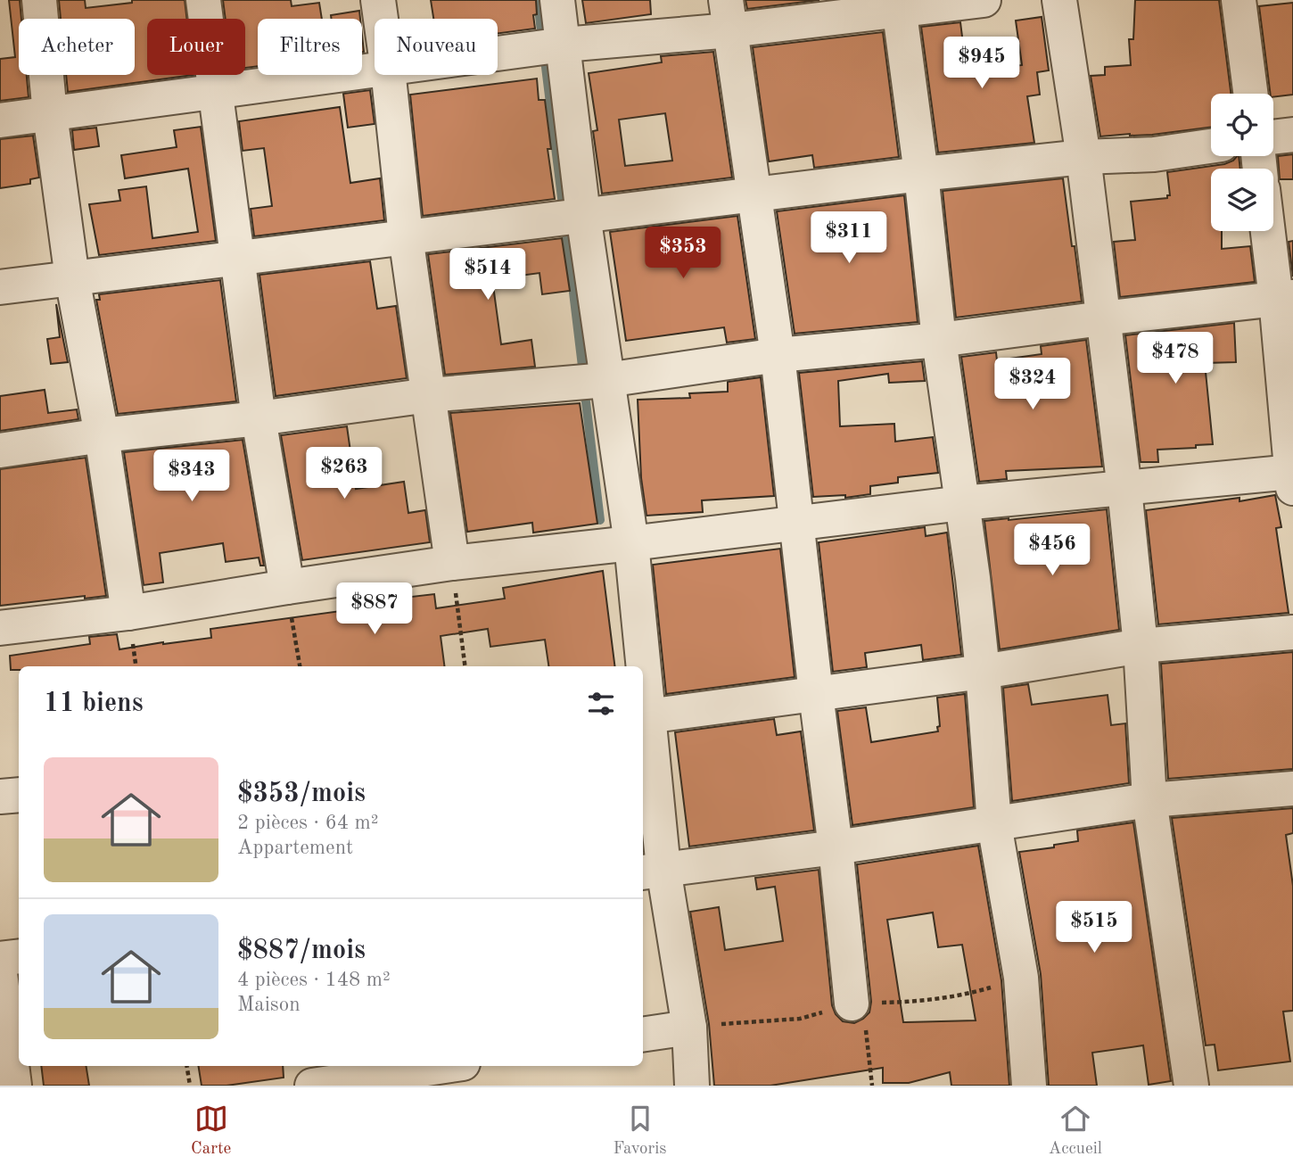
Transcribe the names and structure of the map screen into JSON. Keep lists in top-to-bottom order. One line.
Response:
{"page":{"chip":["Acheter","Louer","Filtres","Nouveau"],"price":["$945","$311","$353","$514","$478","$324","$263","$343","$456","$887","$515"],"heading":"11 biens","list":[{"name":"$353/mois","note":"2 pièces · 64 m² · Appartement"},{"name":"$887/mois","note":"4 pièces · 148 m² · Maison"}],"tabs":["Carte","Favoris","Accueil"]}}
